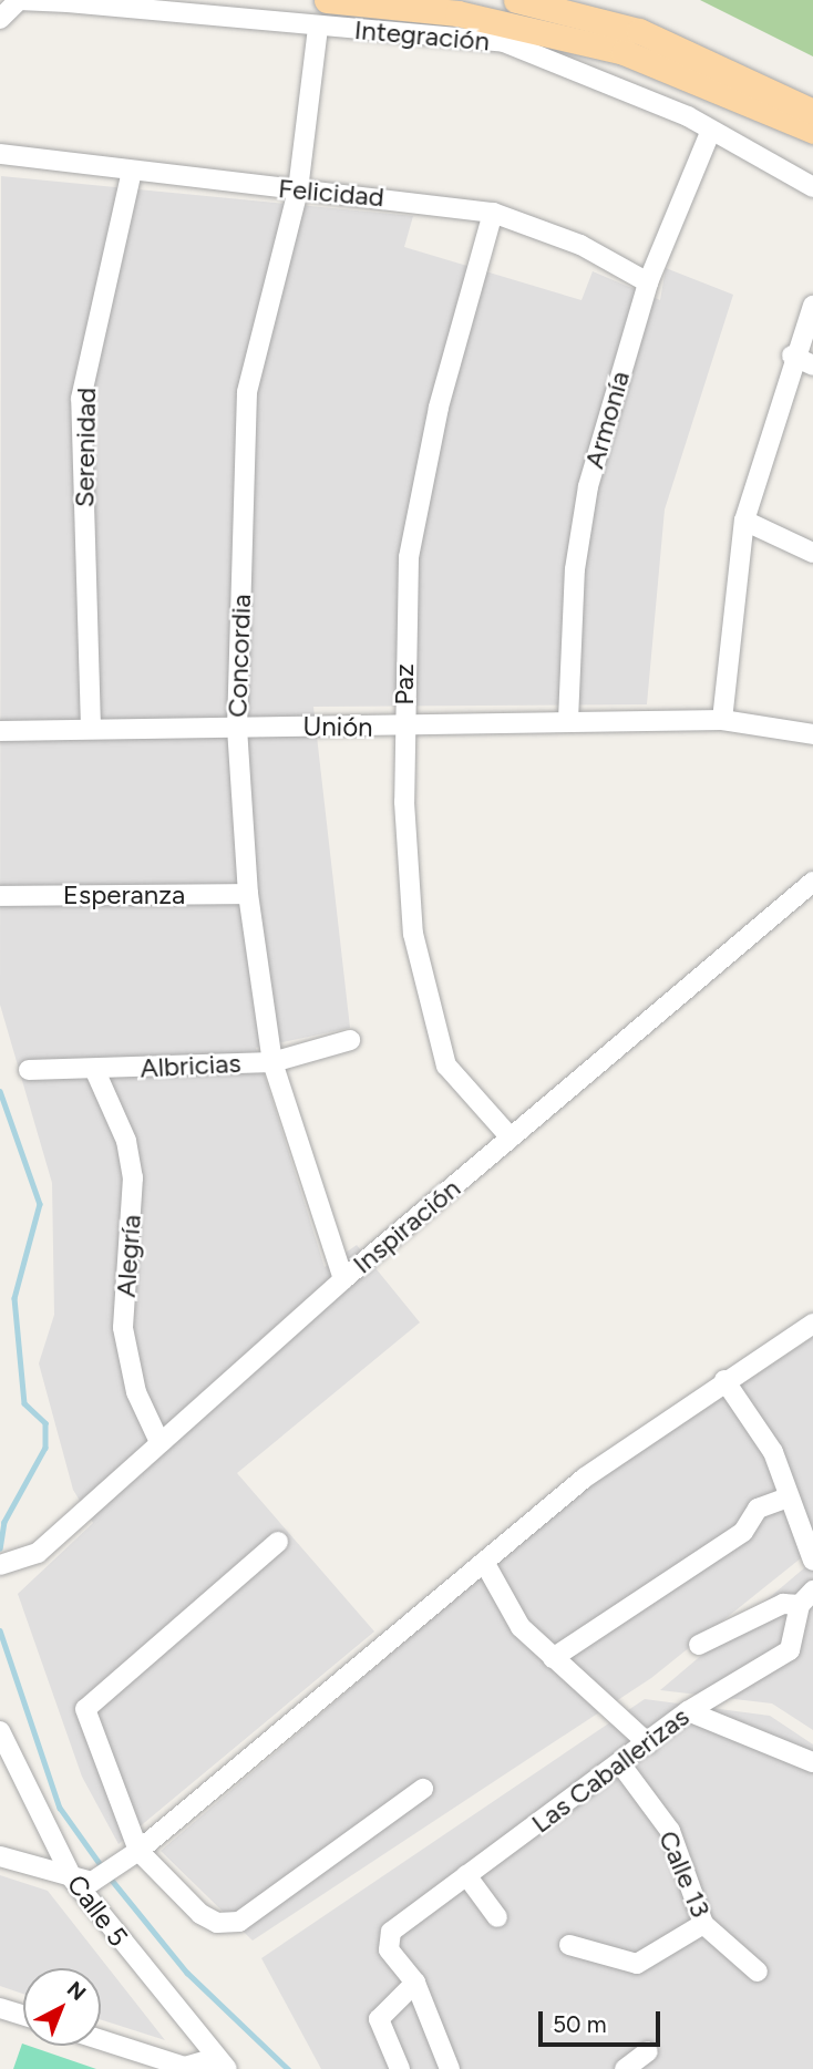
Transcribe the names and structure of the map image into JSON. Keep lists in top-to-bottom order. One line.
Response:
{"streets":{"street":["Integración","Felicidad","Armonía","Serenidad","Concordia","Paz","Unión","Esperanza","Albricias","Inspiración","Alegría","Las Caballerizas","Calle 13","Calle 5"]},"crossings":[["Integración","Armonía"],["Integración","Concordia"],["Felicidad","Armonía"],["Felicidad","Serenidad"],["Felicidad","Concordia"],["Felicidad","Paz"],["Armonía","Unión"],["Serenidad","Unión"],["Concordia","Unión"],["Concordia","Esperanza"],["Concordia","Albricias"],["Concordia","Inspiración"],["Paz","Unión"],["Paz","Inspiración"],["Albricias","Alegría"],["Inspiración","Alegría"],["Las Caballerizas","Calle 13"]],"scale_bar":"50 m","north":"top right"}
